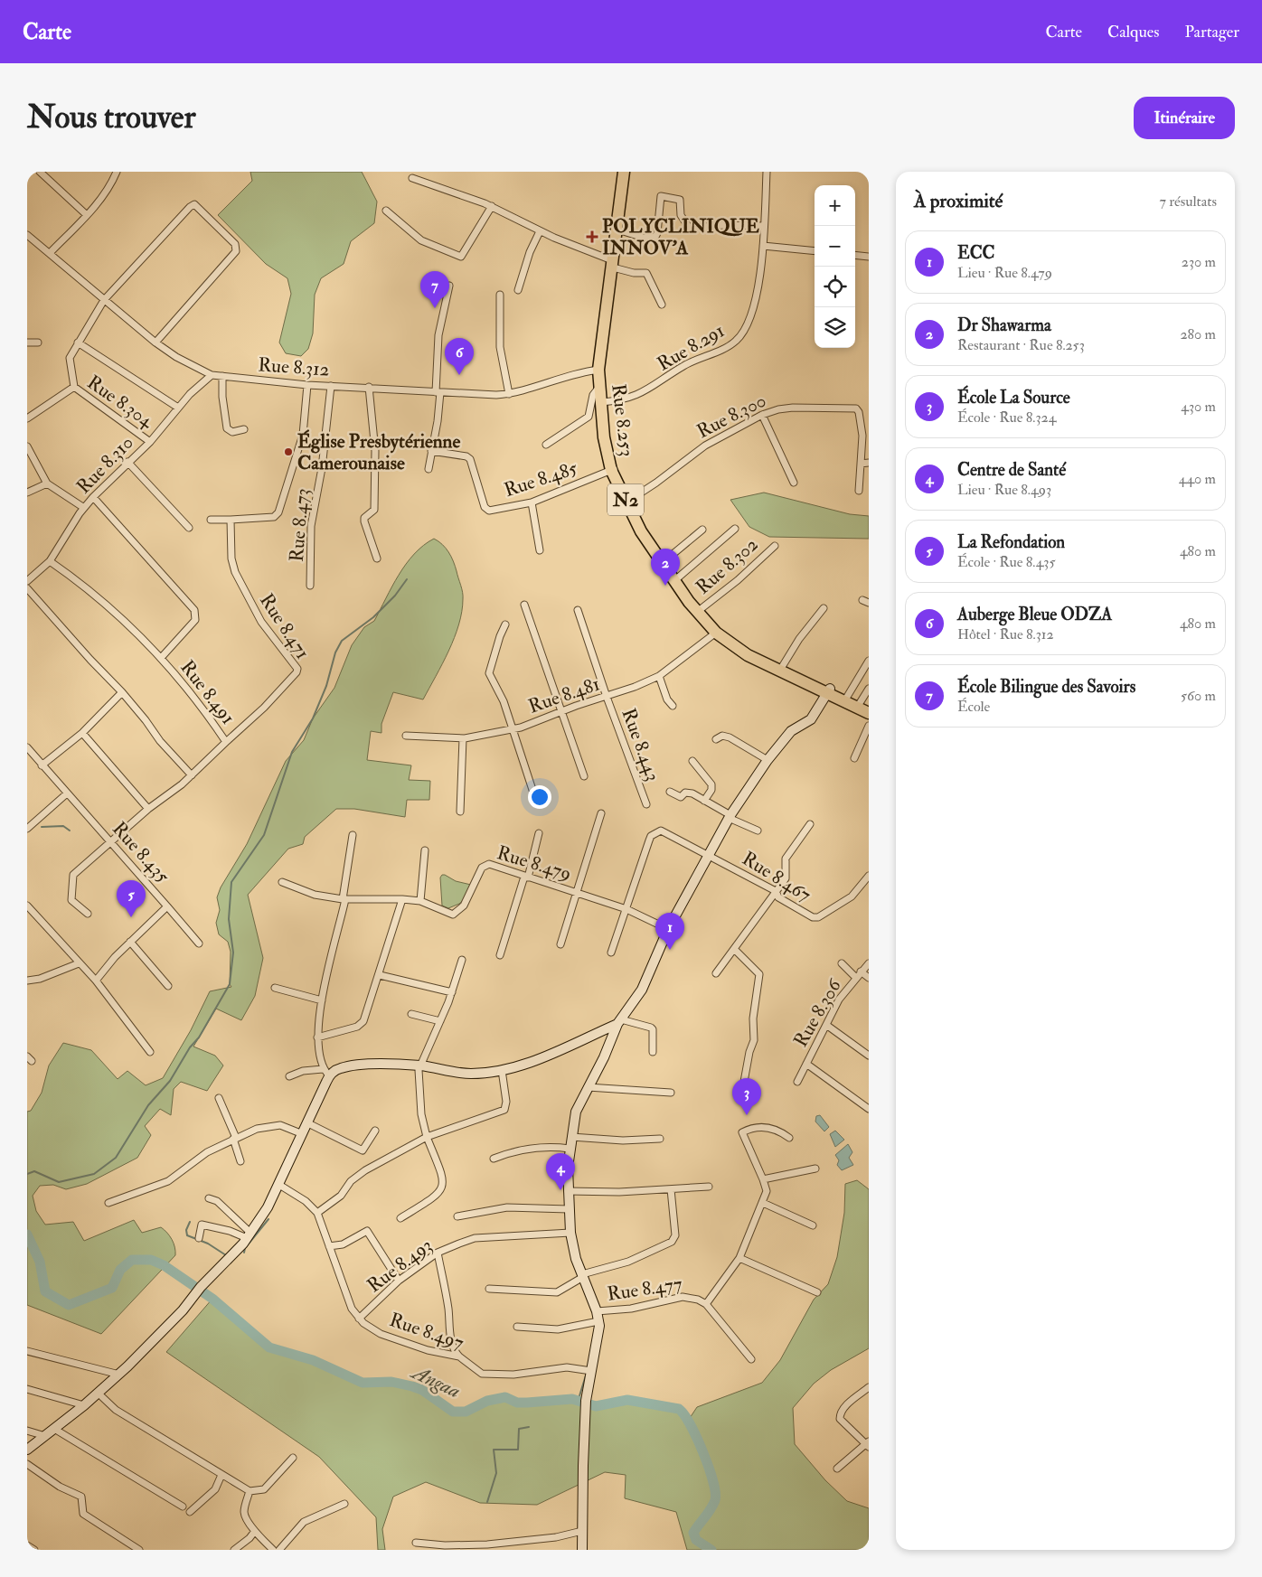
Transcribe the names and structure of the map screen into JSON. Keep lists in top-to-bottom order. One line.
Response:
{"streets":{"highway":["Rue 8.253","N2"],"street":["Rue 8.291","Rue 8.312","Rue 8.304","Rue 8.300","Rue 8.310","Rue 8.485","Rue 8.473","Rue 8.302","Rue 8.471","Rue 8.491","Rue 8.481","Rue 8.443","Rue 8.435","Rue 8.479","Rue 8.467","Rue 8.306","Rue 8.493","Rue 8.477","Rue 8.497"]},"crossings":[["Rue 8.291","Rue 8.253"],["Rue 8.312","Rue 8.253"],["Rue 8.312","Rue 8.310"],["Rue 8.312","Rue 8.473"],["Rue 8.304","Rue 8.310"],["Rue 8.300","Rue 8.253"],["Rue 8.253","Rue 8.485"],["Rue 8.253","Rue 8.302"],["Rue 8.253","Rue 8.481"],["Rue 8.310","Rue 8.491"],["Rue 8.471","Rue 8.491"],["Rue 8.491","Rue 8.435"],["Rue 8.481","Rue 8.443"],["Rue 8.479","Rue 8.467"],["Rue 8.493","Rue 8.497"]],"water":["Angaa"],"places":{"health":["POLYCLINIQUE INNOV'A"],"other":["Église Presbytérienne Camerounaise"]},"page":{"header":"Carte","nav":["Carte","Calques","Partager"],"buttons":"Itinéraire","title":"Nous trouver","heading":["À proximité","7 résultats"],"map_buttons":["+","−"],"list":[{"mark":"1","name":"ECC","note":"Lieu · Rue 8.479","value":"230 m"},{"mark":"2","name":"Dr Shawarma","note":"Restaurant · Rue 8.253","value":"280 m"},{"mark":"3","name":"École La Source","note":"École · Rue 8.324","value":"430 m"},{"mark":"4","name":"Centre de Santé","note":"Lieu · Rue 8.493","value":"440 m"},{"mark":"5","name":"La Refondation","note":"École · Rue 8.435","value":"480 m"},{"mark":"6","name":"Auberge Bleue ODZA","note":"Hôtel · Rue 8.312","value":"480 m"},{"mark":"7","name":"École Bilingue des Savoirs","note":"École","value":"560 m"}],"pins":["7","6","2","5","1","3","4"]}}
